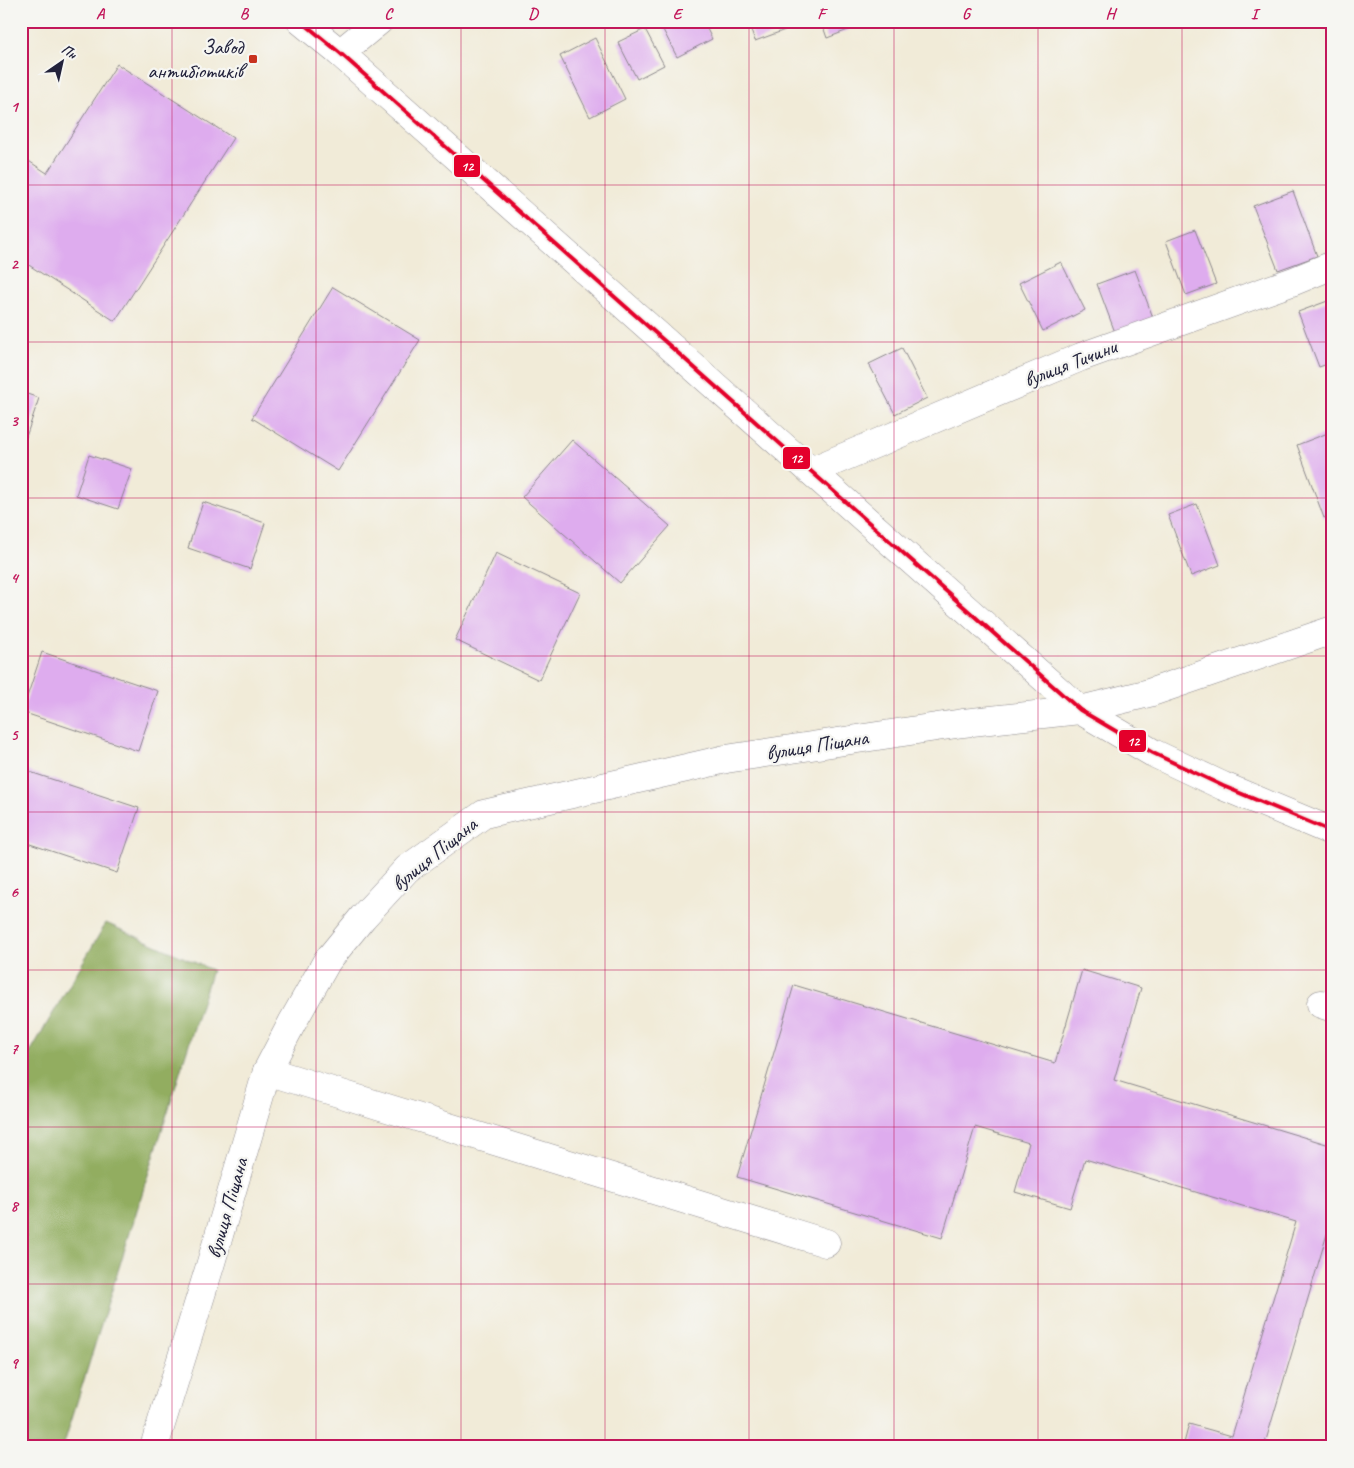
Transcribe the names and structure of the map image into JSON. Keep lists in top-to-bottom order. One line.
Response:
{"streets":{"street":["вулиця Тичини","вулиця Піщана"]},"places":{"transit":["Завод антибіотиків"]},"lines":["transit line 12"],"north":"top right","grid":{"columns":["A","B","C","D","E","F","G","H","I"],"rows":["1","2","3","4","5","6","7","8","9"]}}
